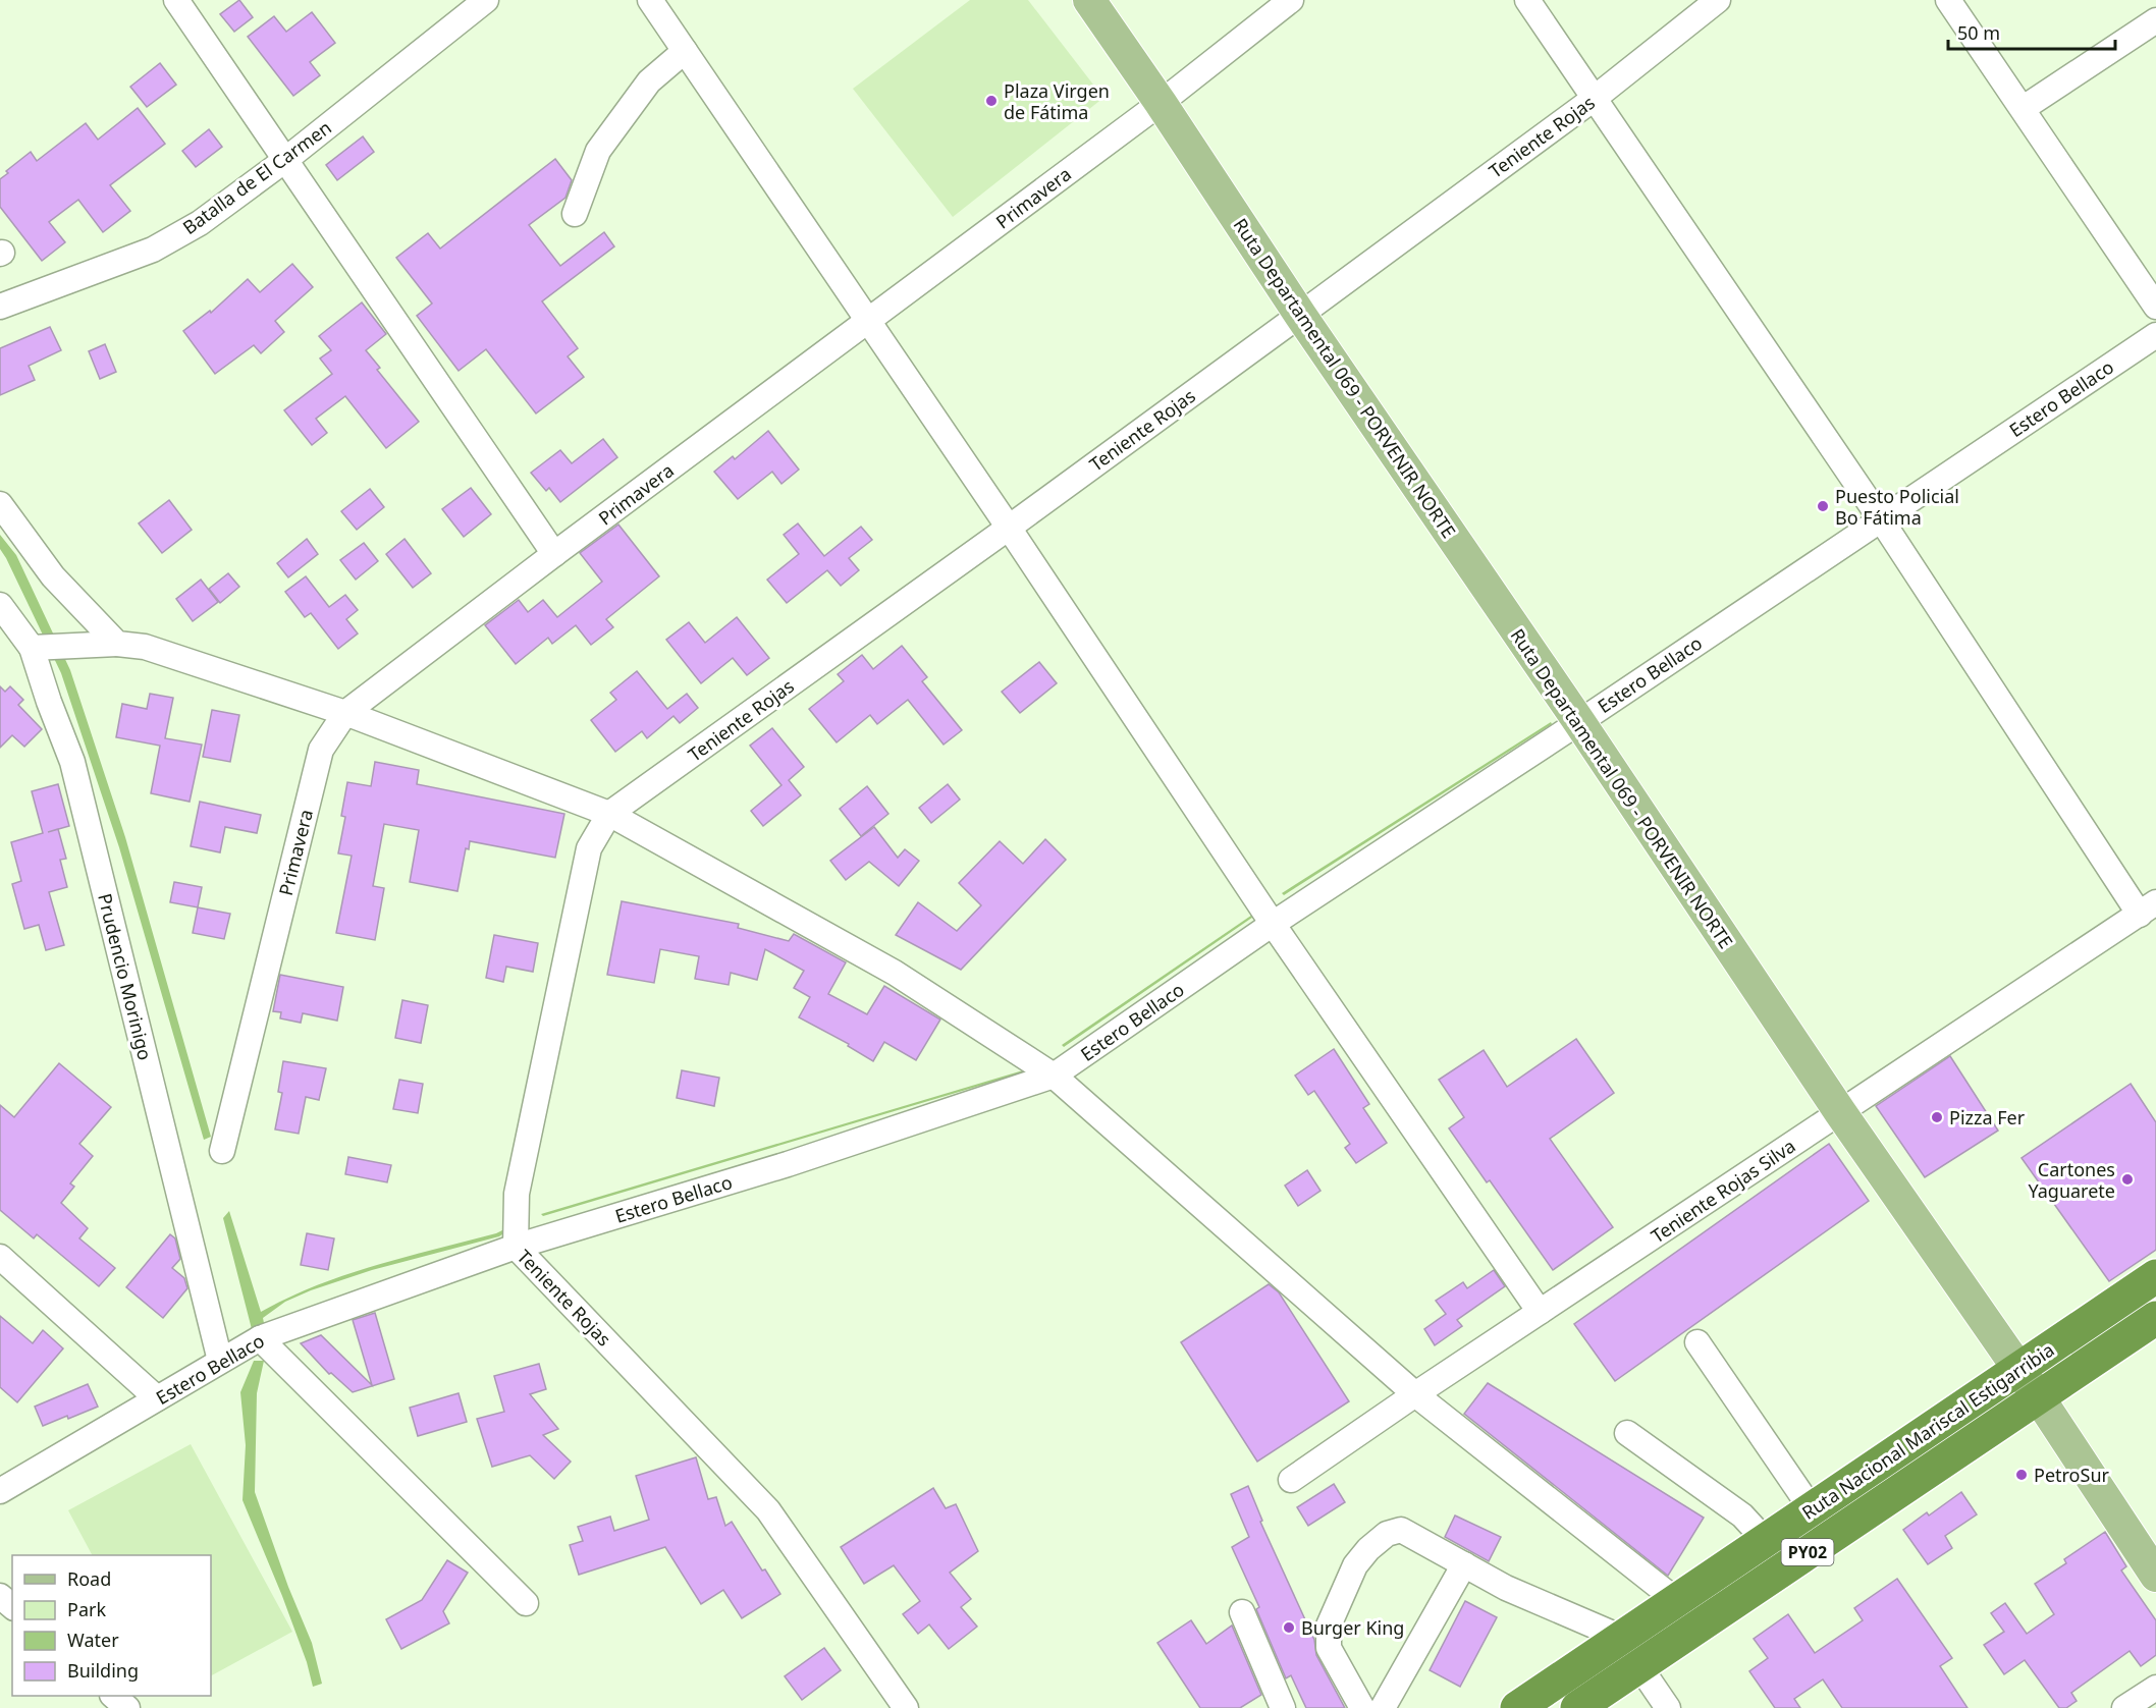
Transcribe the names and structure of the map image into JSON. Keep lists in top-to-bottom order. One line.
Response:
{"streets":{"highway":["Ruta Nacional Mariscal Estigarribia","PY02"],"main road":["Ruta Departamental 069 - PORVENIR NORTE"],"street":["Teniente Rojas","Batalla de El Carmen","Primavera","Estero Bellaco","Prudencio Morinigo","Teniente Rojas Silva"]},"crossings":[["Teniente Rojas","Ruta Departamental 069 - PORVENIR NORTE"],["Teniente Rojas","Estero Bellaco"],["Primavera","Ruta Departamental 069 - PORVENIR NORTE"],["Ruta Departamental 069 - PORVENIR NORTE","Estero Bellaco"],["Ruta Departamental 069 - PORVENIR NORTE","Teniente Rojas Silva"],["Ruta Departamental 069 - PORVENIR NORTE","Ruta Nacional Mariscal Estigarribia"],["Estero Bellaco","Prudencio Morinigo"]],"places":["Plaza Virgen de Fátima","Puesto Policial Bo Fátima","Pizza Fer","Cartones Yaguarete","PetroSur","Burger King"],"legend":["Road","Park","Water","Building"],"scale_bar":"50 m"}
